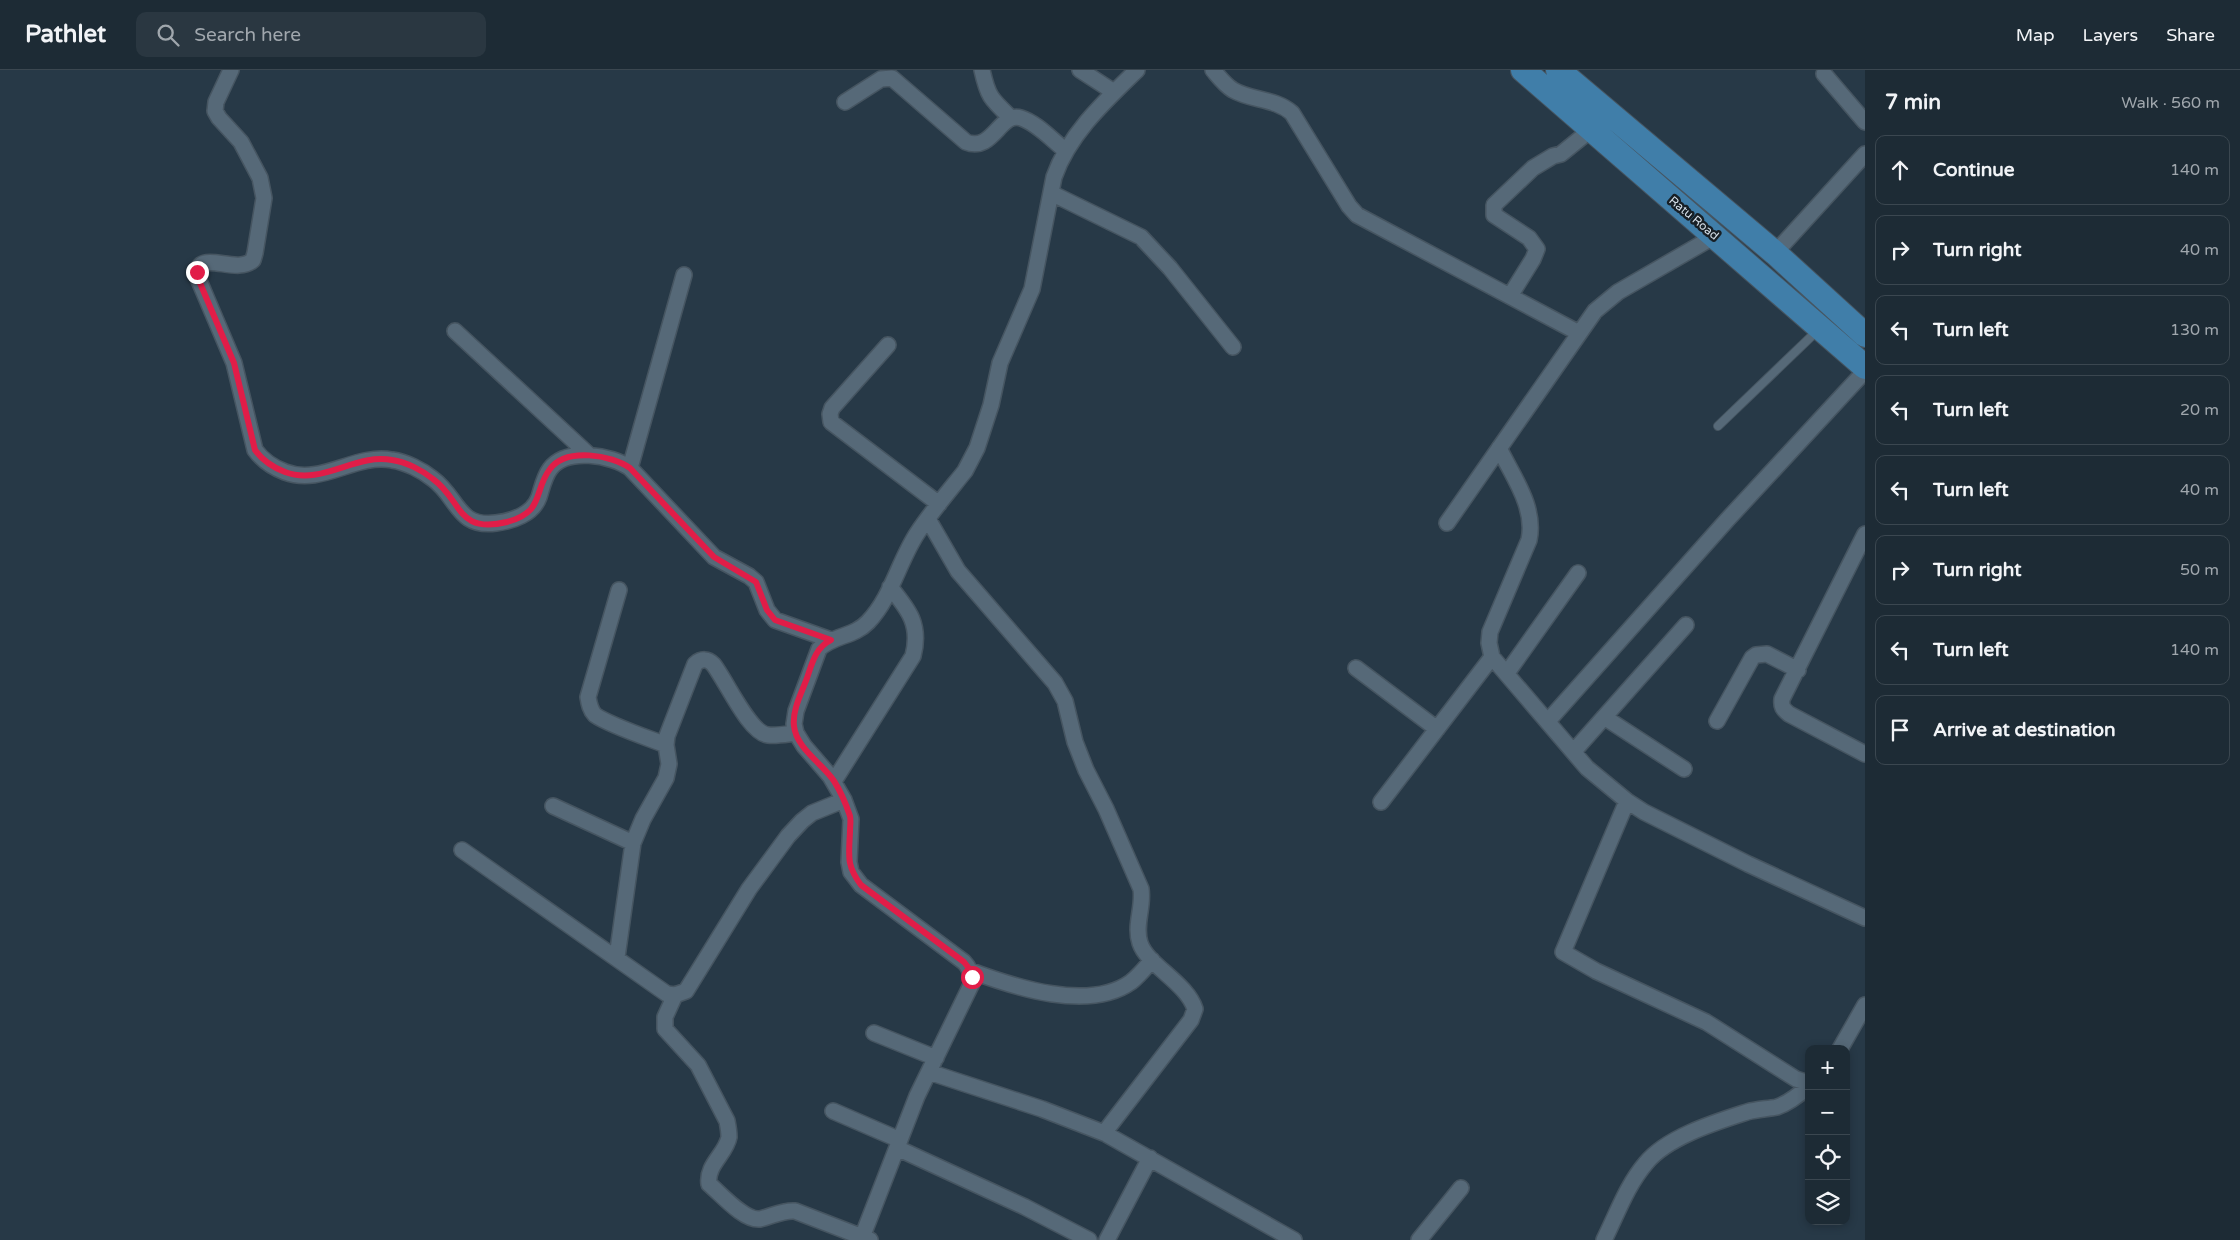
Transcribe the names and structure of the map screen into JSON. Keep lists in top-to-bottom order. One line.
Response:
{"streets":{"main road":["Ratu Road"]},"page":{"header":"Pathlet","search":"Search here","nav":["Map","Layers","Share"],"heading":["7 min","Walk · 560 m"],"list":[["Continue","140 m"],["Turn right","40 m"],["Turn left","130 m"],["Turn left","20 m"],["Turn left","40 m"],["Turn right","50 m"],["Turn left","140 m"],"Arrive at destination"],"map_buttons":["+","−"]}}
